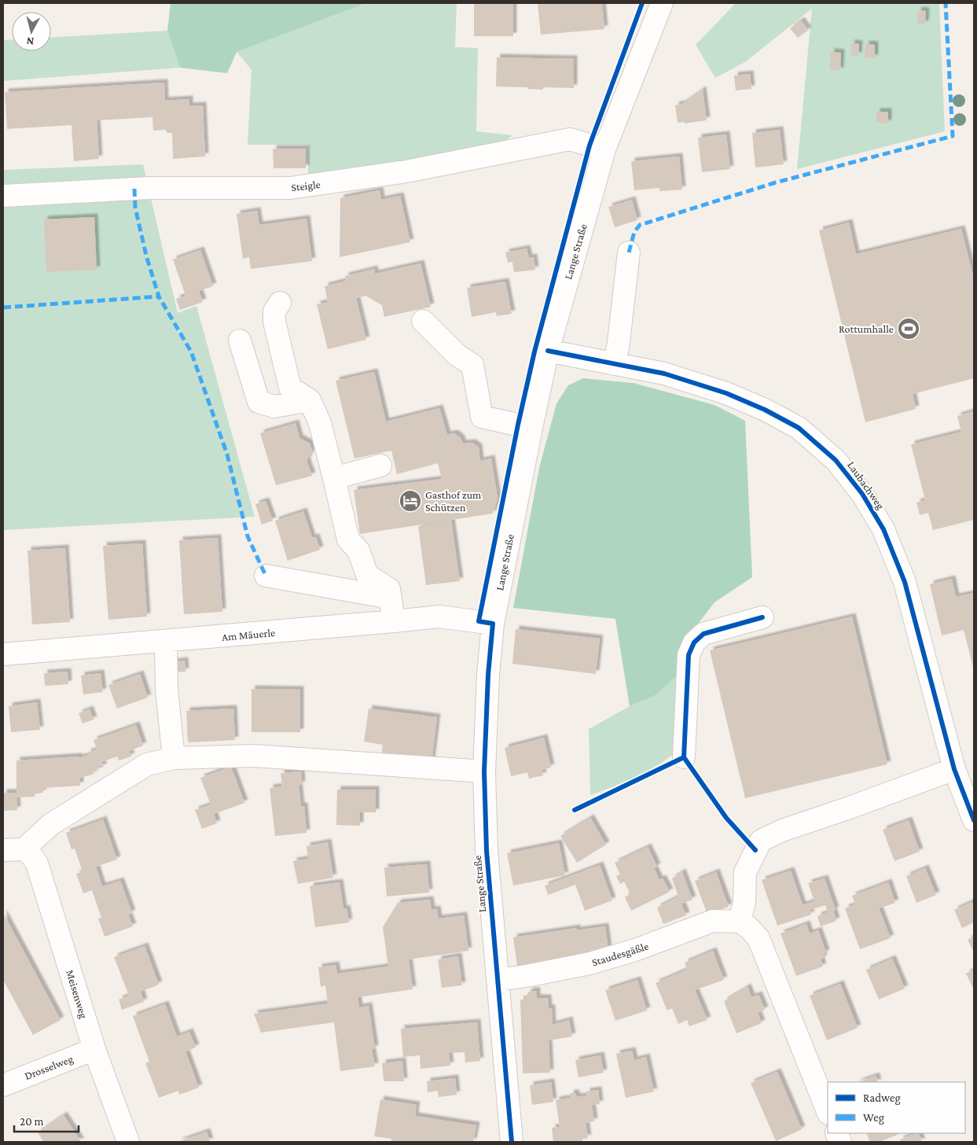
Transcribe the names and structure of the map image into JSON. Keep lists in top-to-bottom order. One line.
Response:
{"streets":{"street":["Steigle","Lange Straße","Laubachweg","Am Mäuerle","Staudesgäßle","Meisenweg","Drosselweg"]},"crossings":[["Steigle","Lange Straße"],["Lange Straße","Laubachweg"],["Lange Straße","Am Mäuerle"],["Lange Straße","Staudesgäßle"],["Meisenweg","Drosselweg"]],"places":{"sports":["Rottumhalle"],"hotel":["Gasthof zum Schützen"]},"legend":["Radweg","Weg"],"scale_bar":"20 m","north":"bottom"}
